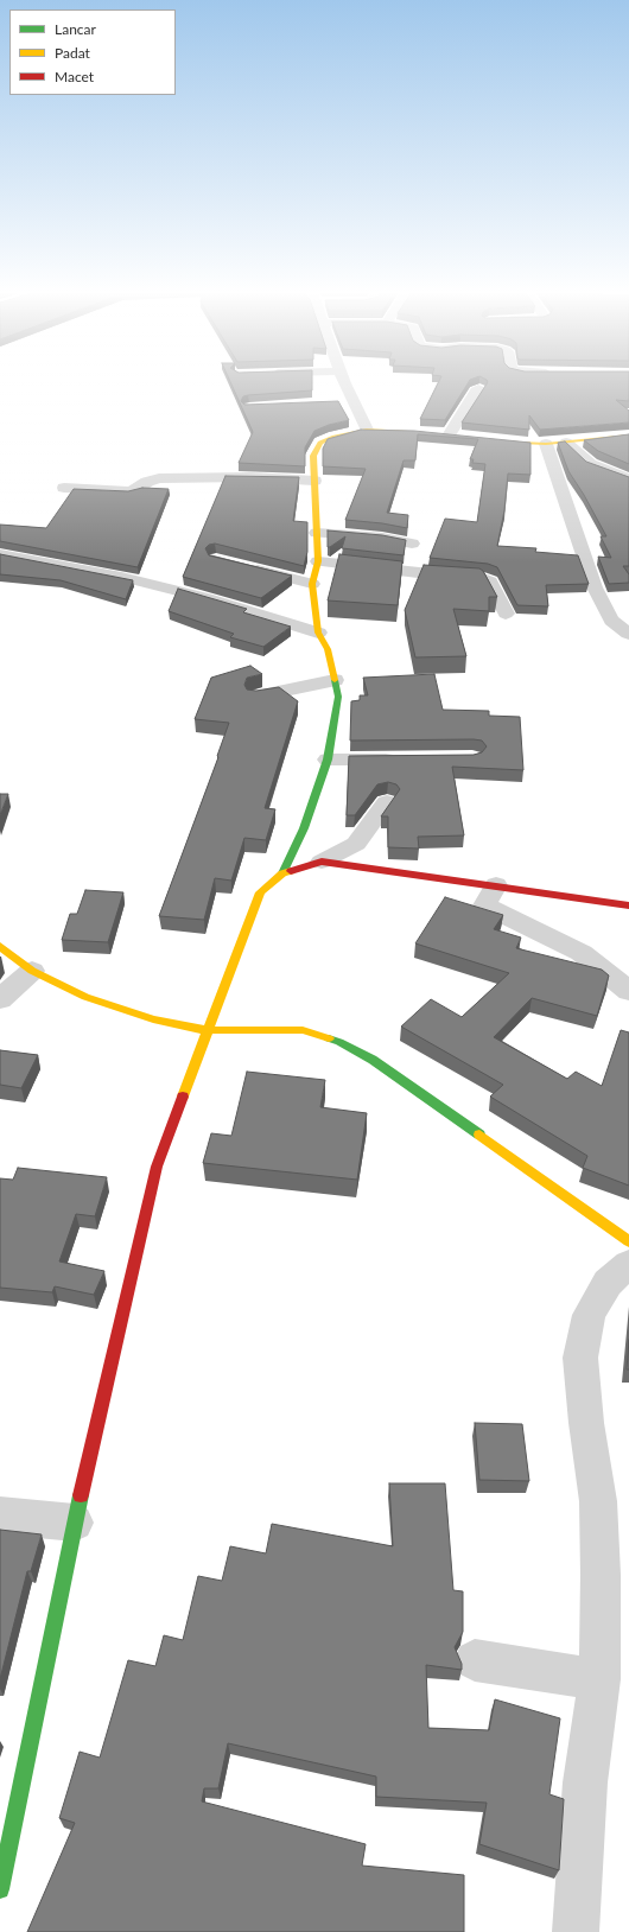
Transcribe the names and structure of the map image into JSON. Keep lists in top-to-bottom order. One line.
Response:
{"legend":["Lancar","Padat","Macet"]}
